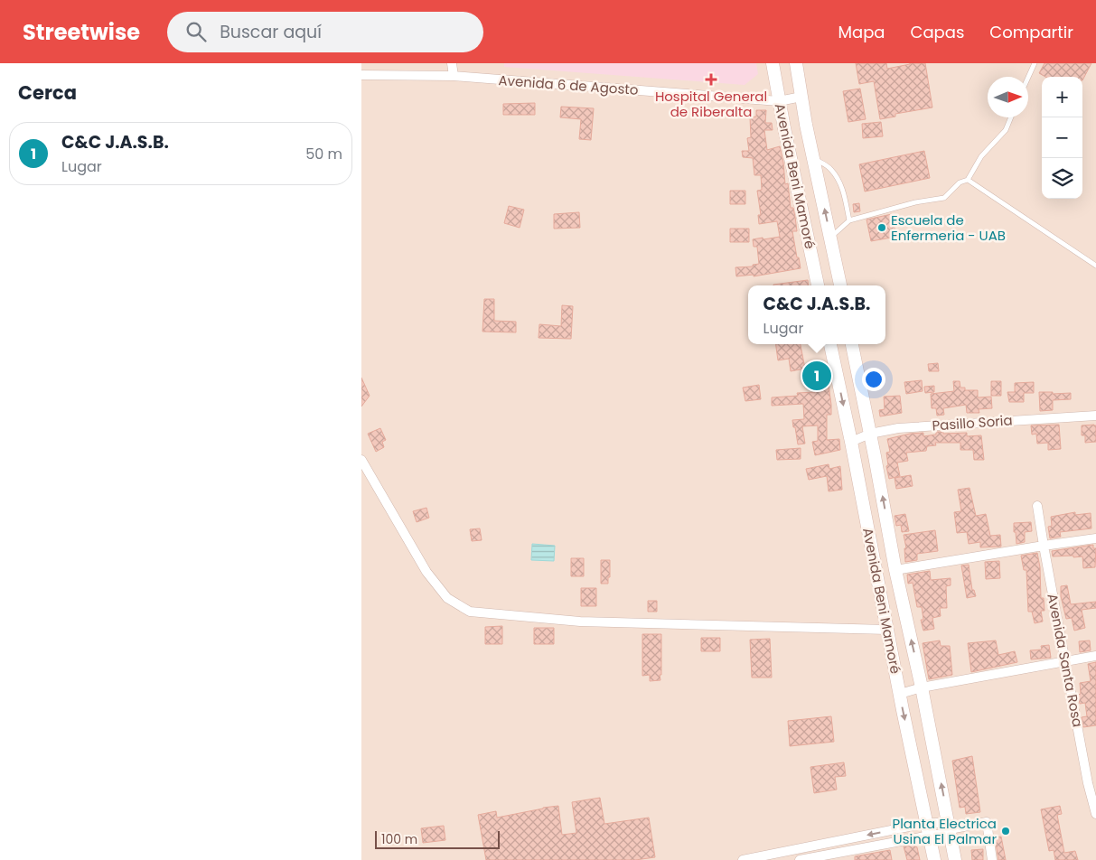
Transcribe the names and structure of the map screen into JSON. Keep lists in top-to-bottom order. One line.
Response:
{"streets":{"street":["Avenida 6 de Agosto","Avenida Beni Mamoré","Pasillo Soria","Avenida Santa Rosa"]},"crossings":[["Avenida 6 de Agosto","Avenida Beni Mamoré"],["Avenida Beni Mamoré","Pasillo Soria"]],"places":{"health":["Hospital General de Riberalta"],"other":["Escuela de Enfermeria - UAB","Planta Electrica Usina El Palmar"]},"scale_bar":"100 m","north":"right","page":{"header":"Streetwise","search":"Buscar aquí","nav":["Mapa","Capas","Compartir"],"heading":"Cerca","map_buttons":["+","−"],"list":[{"mark":"1","name":"C&C J.A.S.B.","note":"Lugar","value":"50 m"}],"popup":["C&C J.A.S.B.","Lugar"],"pins":"1","scale":"100 m"}}
